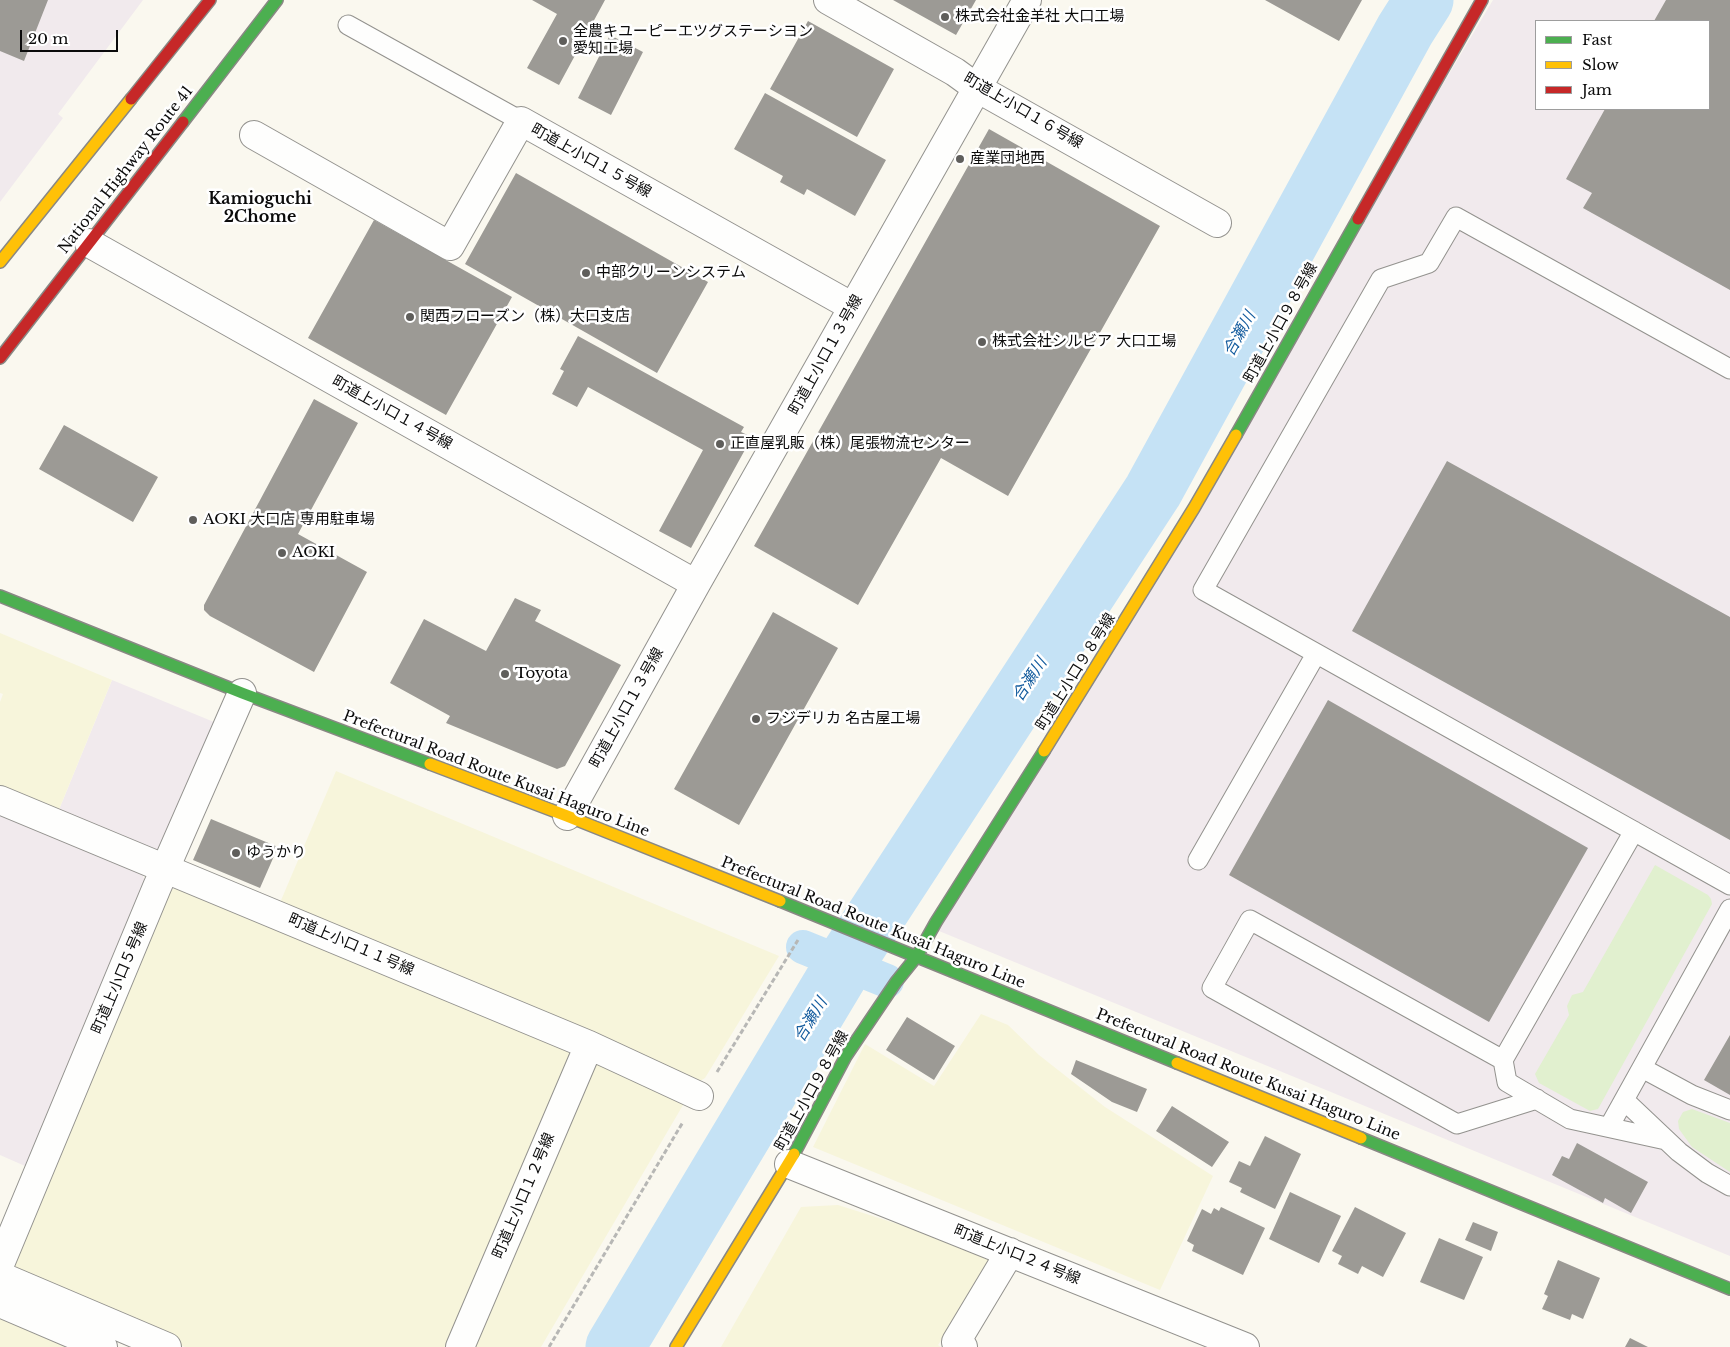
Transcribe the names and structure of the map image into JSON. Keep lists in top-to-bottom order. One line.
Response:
{"streets":{"main road":["National Highway Route 41","町道上小口９８号線","Prefectural Road Route Kusai Haguro Line"],"street":["町道上小口１６号線","町道上小口１５号線","町道上小口１３号線","町道上小口１４号線","町道上小口１１号線","町道上小口５号線","町道上小口１２号線","町道上小口２４号線"]},"crossings":[["町道上小口１６号線","町道上小口１３号線"],["町道上小口１５号線","町道上小口１３号線"],["National Highway Route 41","町道上小口１４号線"],["町道上小口９８号線","Prefectural Road Route Kusai Haguro Line"],["町道上小口９８号線","町道上小口２４号線"],["町道上小口１３号線","町道上小口１４号線"],["町道上小口１３号線","Prefectural Road Route Kusai Haguro Line"],["Prefectural Road Route Kusai Haguro Line","町道上小口５号線"],["町道上小口１１号線","町道上小口５号線"],["町道上小口１１号線","町道上小口１２号線"]],"districts":["Kamioguchi 2Chome"],"water":["合瀬川"],"places":["株式会社金羊社 大口工場","全農キユーピーエツグステーシヨン 愛知工場","産業団地西","中部クリーンシステム","関西フローズン（株）大口支店","株式会社シルビア 大口工場","正直屋乳販（株）尾張物流センター","AOKI 大口店 専用駐車場","AOKI","Toyota","フジデリカ 名古屋工場","ゆうかり"],"legend":["Fast","Slow","Jam"],"scale_bar":"20 m"}
